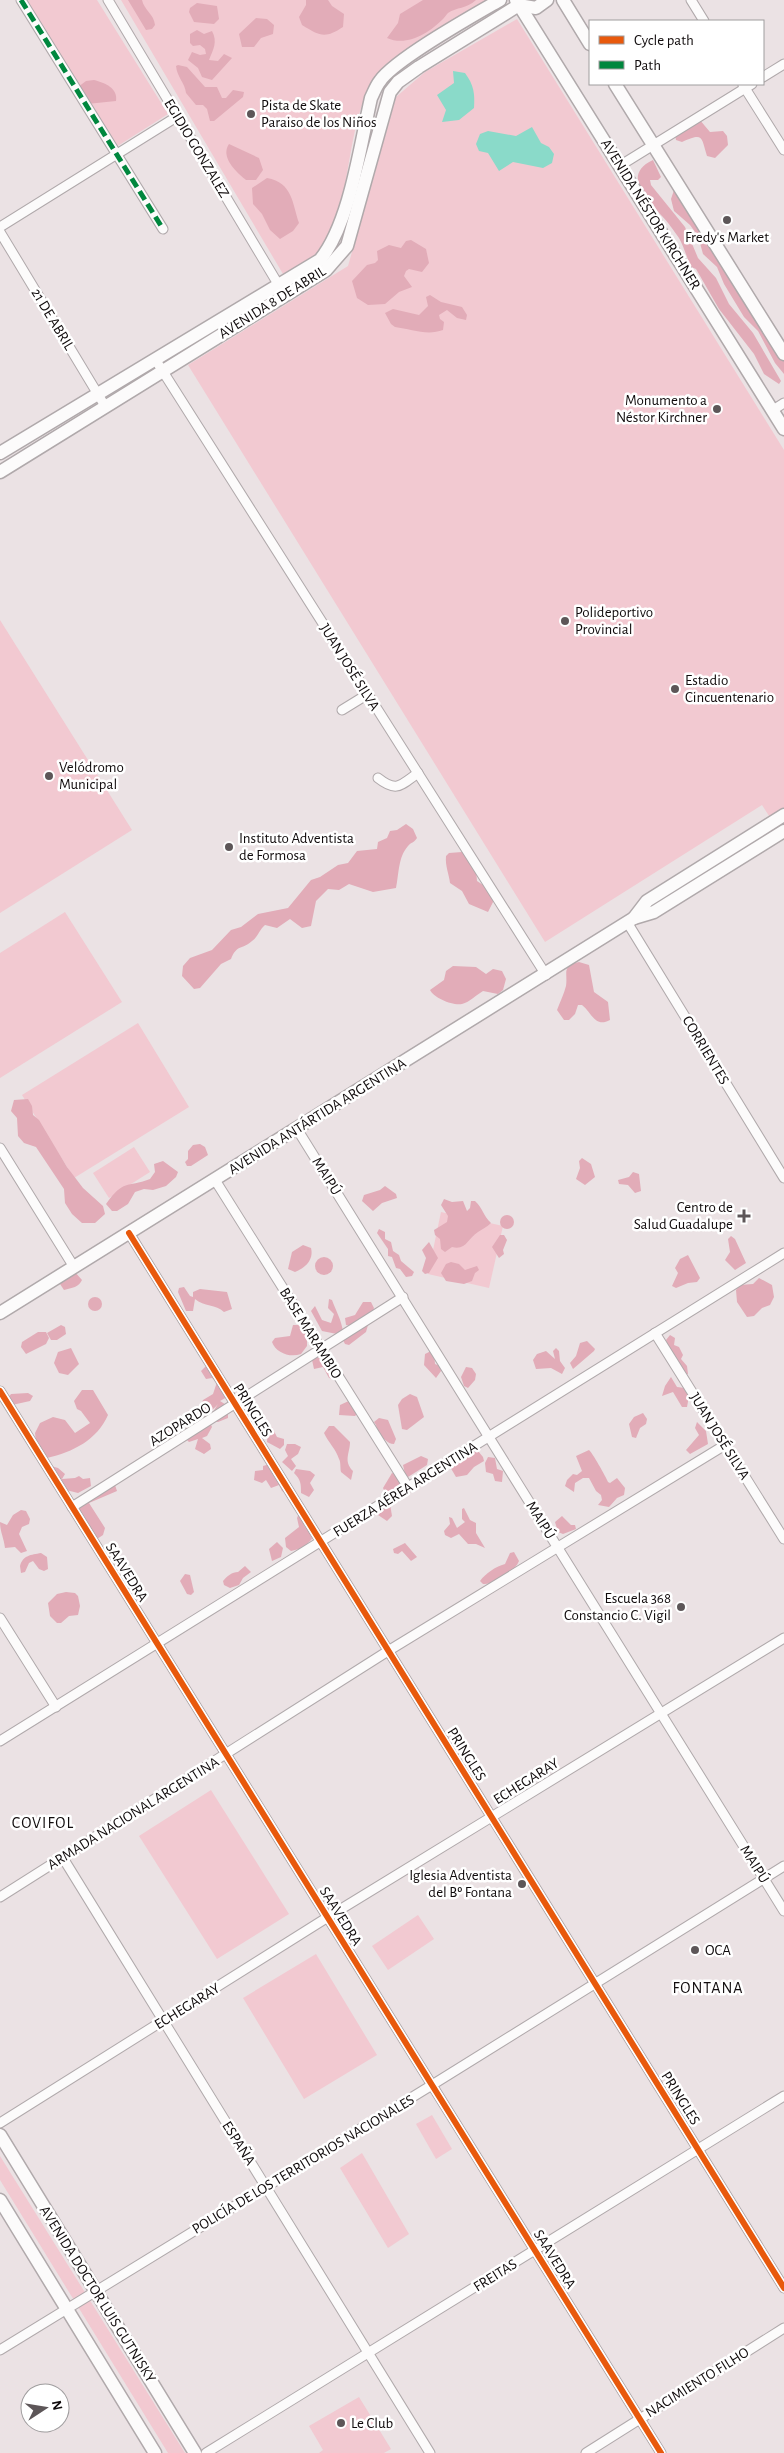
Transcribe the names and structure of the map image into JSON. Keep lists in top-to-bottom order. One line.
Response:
{"streets":{"main road":["AVENIDA NÉSTOR KIRCHNER","AVENIDA 8 DE ABRIL","AVENIDA ANTÁRTIDA ARGENTINA","AVENIDA DOCTOR LUIS GUTNISKY"],"street":["EGIDIO GONZALEZ","21 DE ABRIL","JUAN JOSÉ SILVA","CORRIENTES","MAIPÚ","BASE MARAMBIO","PRINGLES","AZOPARDO","FUERZA AÉREA ARGENTINA","SAAVEDRA","ECHEGARAY","ARMADA NACIONAL ARGENTINA","ESPAÑA","POLICÍA DE LOS TERRITORIOS NACIONALES","FREITAS","NACIMIENTO FILHO"]},"crossings":[["EGIDIO GONZALEZ","AVENIDA 8 DE ABRIL"],["AVENIDA NÉSTOR KIRCHNER","AVENIDA 8 DE ABRIL"],["AVENIDA 8 DE ABRIL","21 DE ABRIL"],["AVENIDA 8 DE ABRIL","JUAN JOSÉ SILVA"],["JUAN JOSÉ SILVA","AVENIDA ANTÁRTIDA ARGENTINA"],["JUAN JOSÉ SILVA","FUERZA AÉREA ARGENTINA"],["JUAN JOSÉ SILVA","ARMADA NACIONAL ARGENTINA"],["CORRIENTES","AVENIDA ANTÁRTIDA ARGENTINA"],["AVENIDA ANTÁRTIDA ARGENTINA","MAIPÚ"],["AVENIDA ANTÁRTIDA ARGENTINA","BASE MARAMBIO"],["AVENIDA ANTÁRTIDA ARGENTINA","PRINGLES"],["MAIPÚ","AZOPARDO"],["MAIPÚ","FUERZA AÉREA ARGENTINA"],["MAIPÚ","ECHEGARAY"],["MAIPÚ","ARMADA NACIONAL ARGENTINA"],["MAIPÚ","POLICÍA DE LOS TERRITORIOS NACIONALES"],["BASE MARAMBIO","AZOPARDO"],["BASE MARAMBIO","FUERZA AÉREA ARGENTINA"],["PRINGLES","AZOPARDO"],["PRINGLES","FUERZA AÉREA ARGENTINA"],["PRINGLES","ECHEGARAY"],["PRINGLES","ARMADA NACIONAL ARGENTINA"],["PRINGLES","POLICÍA DE LOS TERRITORIOS NACIONALES"],["PRINGLES","FREITAS"],["AZOPARDO","SAAVEDRA"],["FUERZA AÉREA ARGENTINA","SAAVEDRA"],["SAAVEDRA","ECHEGARAY"],["SAAVEDRA","ARMADA NACIONAL ARGENTINA"],["SAAVEDRA","POLICÍA DE LOS TERRITORIOS NACIONALES"],["SAAVEDRA","FREITAS"],["SAAVEDRA","NACIMIENTO FILHO"],["ECHEGARAY","ESPAÑA"],["ARMADA NACIONAL ARGENTINA","ESPAÑA"],["ESPAÑA","POLICÍA DE LOS TERRITORIOS NACIONALES"],["ESPAÑA","FREITAS"],["POLICÍA DE LOS TERRITORIOS NACIONALES","AVENIDA DOCTOR LUIS GUTNISKY"]],"districts":["COVIFOL","FONTANA"],"places":{"other":["Pista de Skate Paraiso de los Niños","Fredy's Market","Monumento a Néstor Kirchner","Polideportivo Provincial","Estadio Cincuentenario","Velódromo Municipal","Instituto Adventista de Formosa","Escuela 368 Constancio C. Vigil","Iglesia Adventista del Bº Fontana","OCA","Le Club"],"health":["Centro de Salud Guadalupe"]},"legend":["Cycle path","Path"],"north":"right"}
